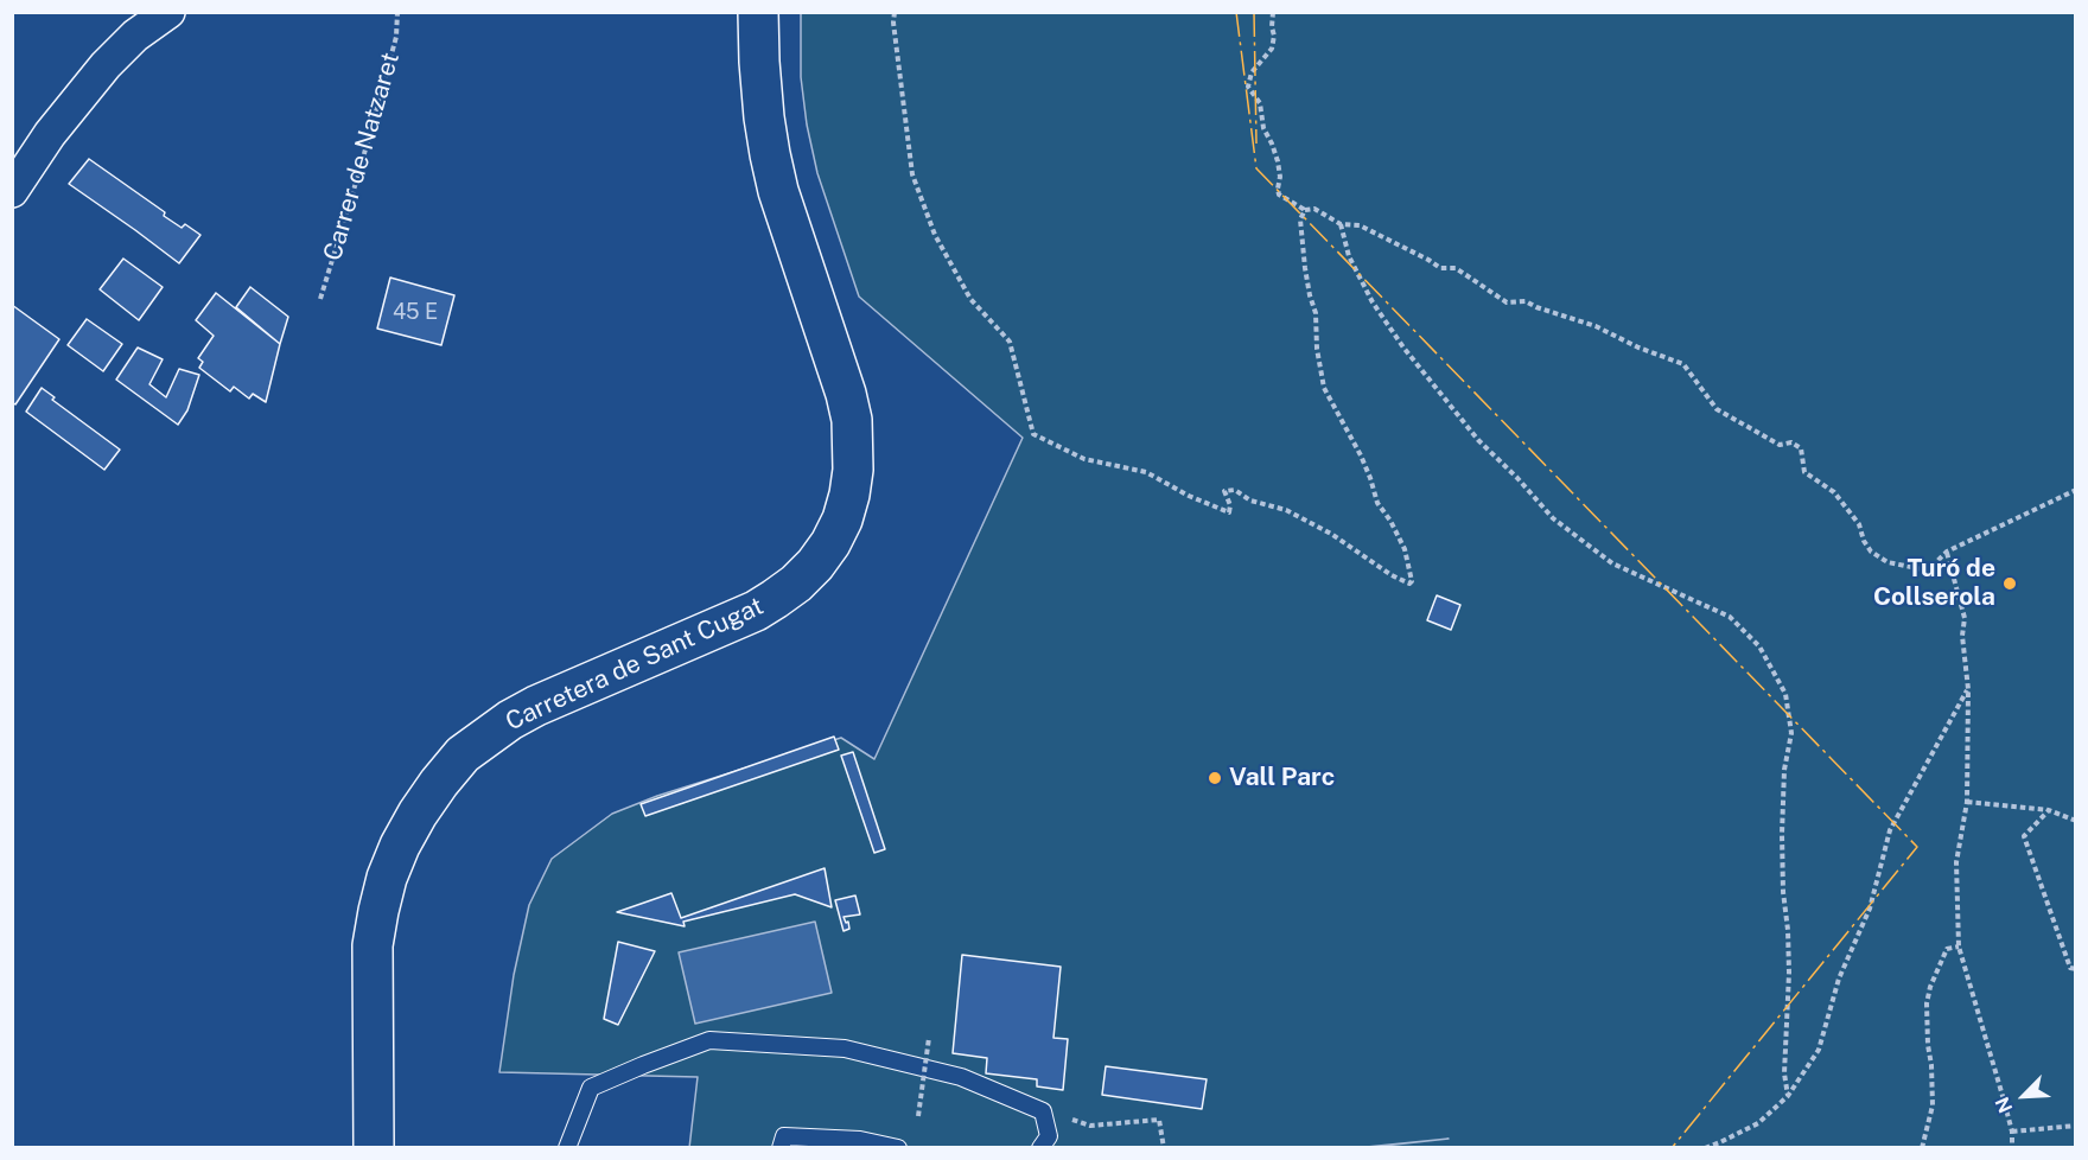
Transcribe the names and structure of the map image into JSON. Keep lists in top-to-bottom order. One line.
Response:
{"streets":{"main road":["Carretera de Sant Cugat"],"path":["Carrer de Natzaret"]},"places":["Turó de Collserola","Vall Parc"],"house_numbers":["45 E"],"north":"bottom left"}
